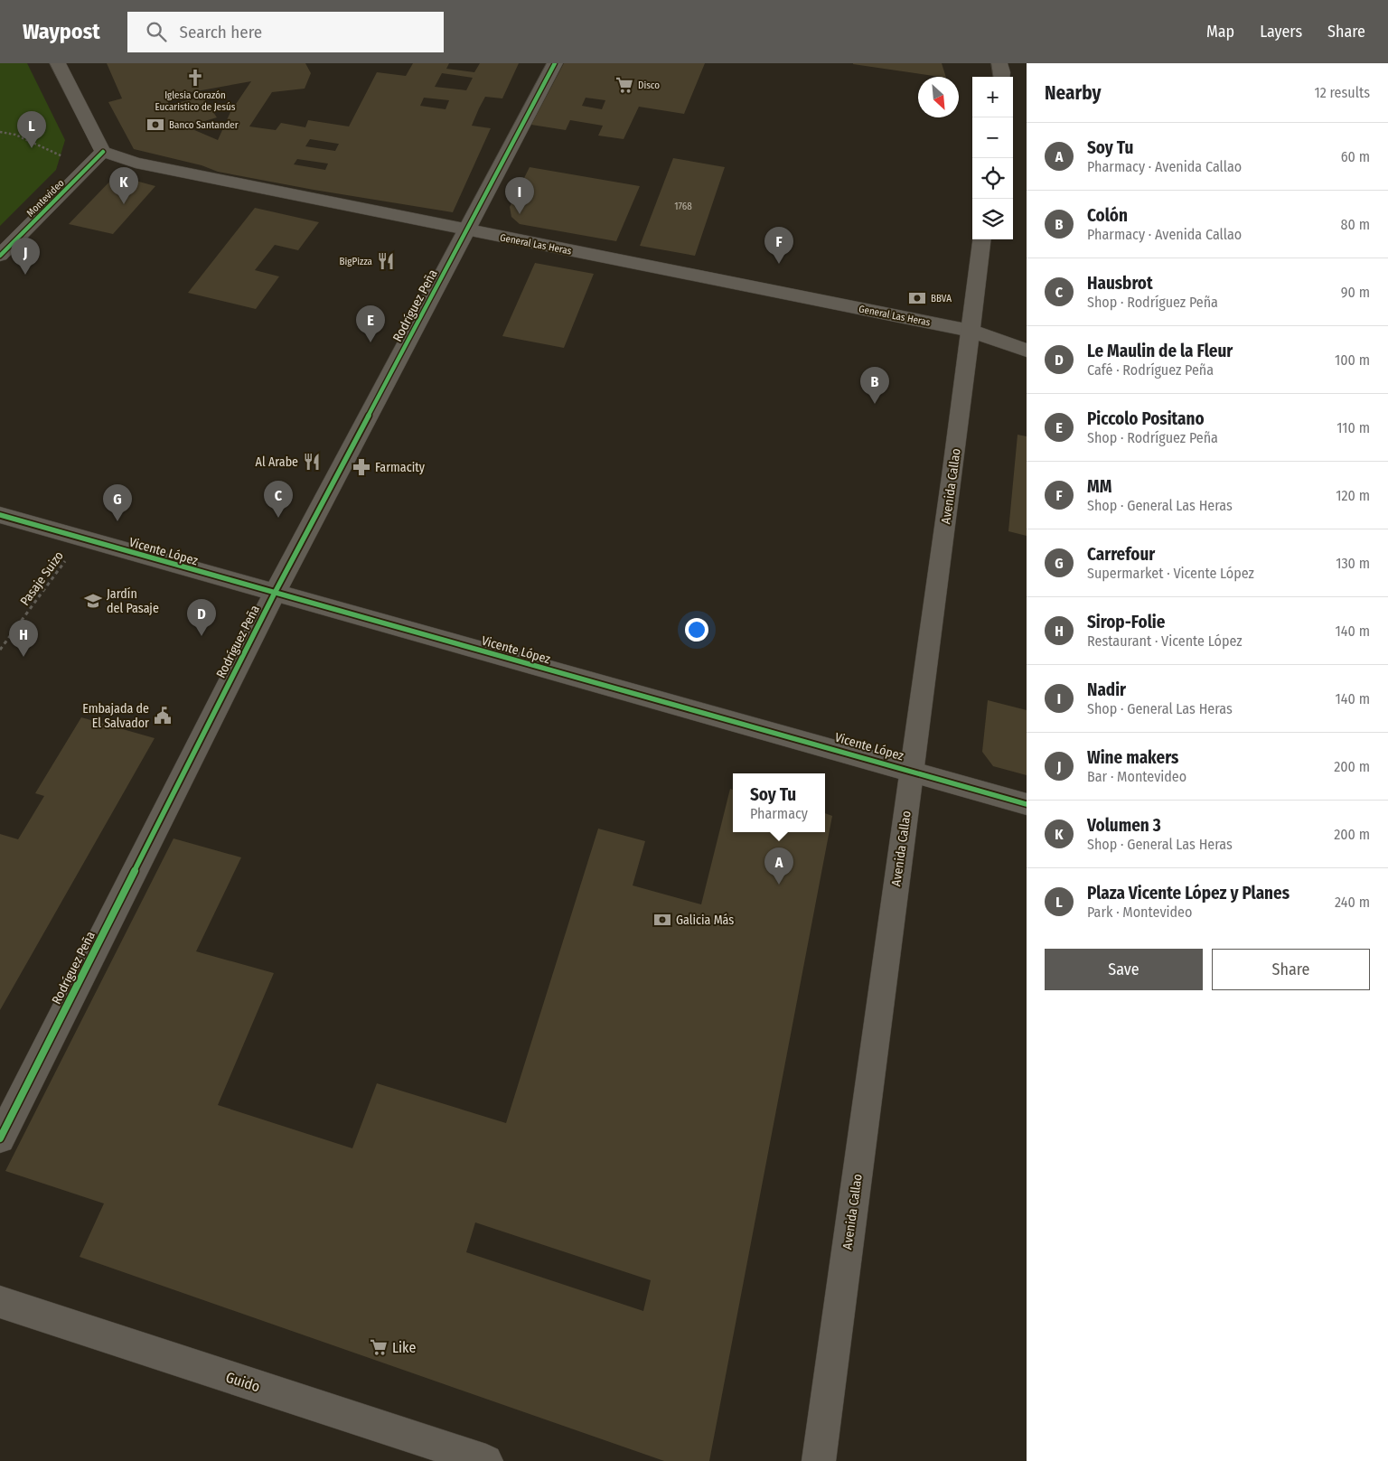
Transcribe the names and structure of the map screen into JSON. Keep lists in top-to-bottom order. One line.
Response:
{"streets":{"street":["Montevideo","General Las Heras","Rodríguez Peña","Avenida Callao","Vicente López","Guido"],"path":["Pasaje Suizo"]},"crossings":[["Montevideo","General Las Heras"],["General Las Heras","Rodríguez Peña"],["General Las Heras","Avenida Callao"],["Rodríguez Peña","Vicente López"],["Avenida Callao","Vicente López"],["Vicente López","Pasaje Suizo"]],"places":{"church":["Iglesia Corazón Eucaristico de Jesús"],"supermarket":["Disco","Like"],"bank":["Banco Santander","BBVA","Galicia Más"],"restaurant":["BigPizza","Al Arabe"],"pharmacy":["Farmacity"],"school or university":["Jardín del Pasaje"],"public building":["Embajada de El Salvador"]},"house_numbers":["1768"],"north":"bottom right","page":{"header":"Waypost","search":"Search here","nav":["Map","Layers","Share"],"heading":["Nearby","12 results"],"map_buttons":["+","−"],"pins":["L","K","I","F","J","E","B","C","G","D","H","A"],"list":[{"mark":"A","name":"Soy Tu","note":"Pharmacy · Avenida Callao","value":"60 m"},{"mark":"B","name":"Colón","note":"Pharmacy · Avenida Callao","value":"80 m"},{"mark":"C","name":"Hausbrot","note":"Shop · Rodríguez Peña","value":"90 m"},{"mark":"D","name":"Le Maulin de la Fleur","note":"Café · Rodríguez Peña","value":"100 m"},{"mark":"E","name":"Piccolo Positano","note":"Shop · Rodríguez Peña","value":"110 m"},{"mark":"F","name":"MM","note":"Shop · General Las Heras","value":"120 m"},{"mark":"G","name":"Carrefour","note":"Supermarket · Vicente López","value":"130 m"},{"mark":"H","name":"Sirop-Folie","note":"Restaurant · Vicente López","value":"140 m"},{"mark":"I","name":"Nadir","note":"Shop · General Las Heras","value":"140 m"},{"mark":"J","name":"Wine makers","note":"Bar · Montevideo","value":"200 m"},{"mark":"K","name":"Volumen 3","note":"Shop · General Las Heras","value":"200 m"},{"mark":"L","name":"Plaza Vicente López y Planes","note":"Park · Montevideo","value":"240 m"}],"popup":["Soy Tu","Pharmacy"],"buttons":["Save","Share"]}}
